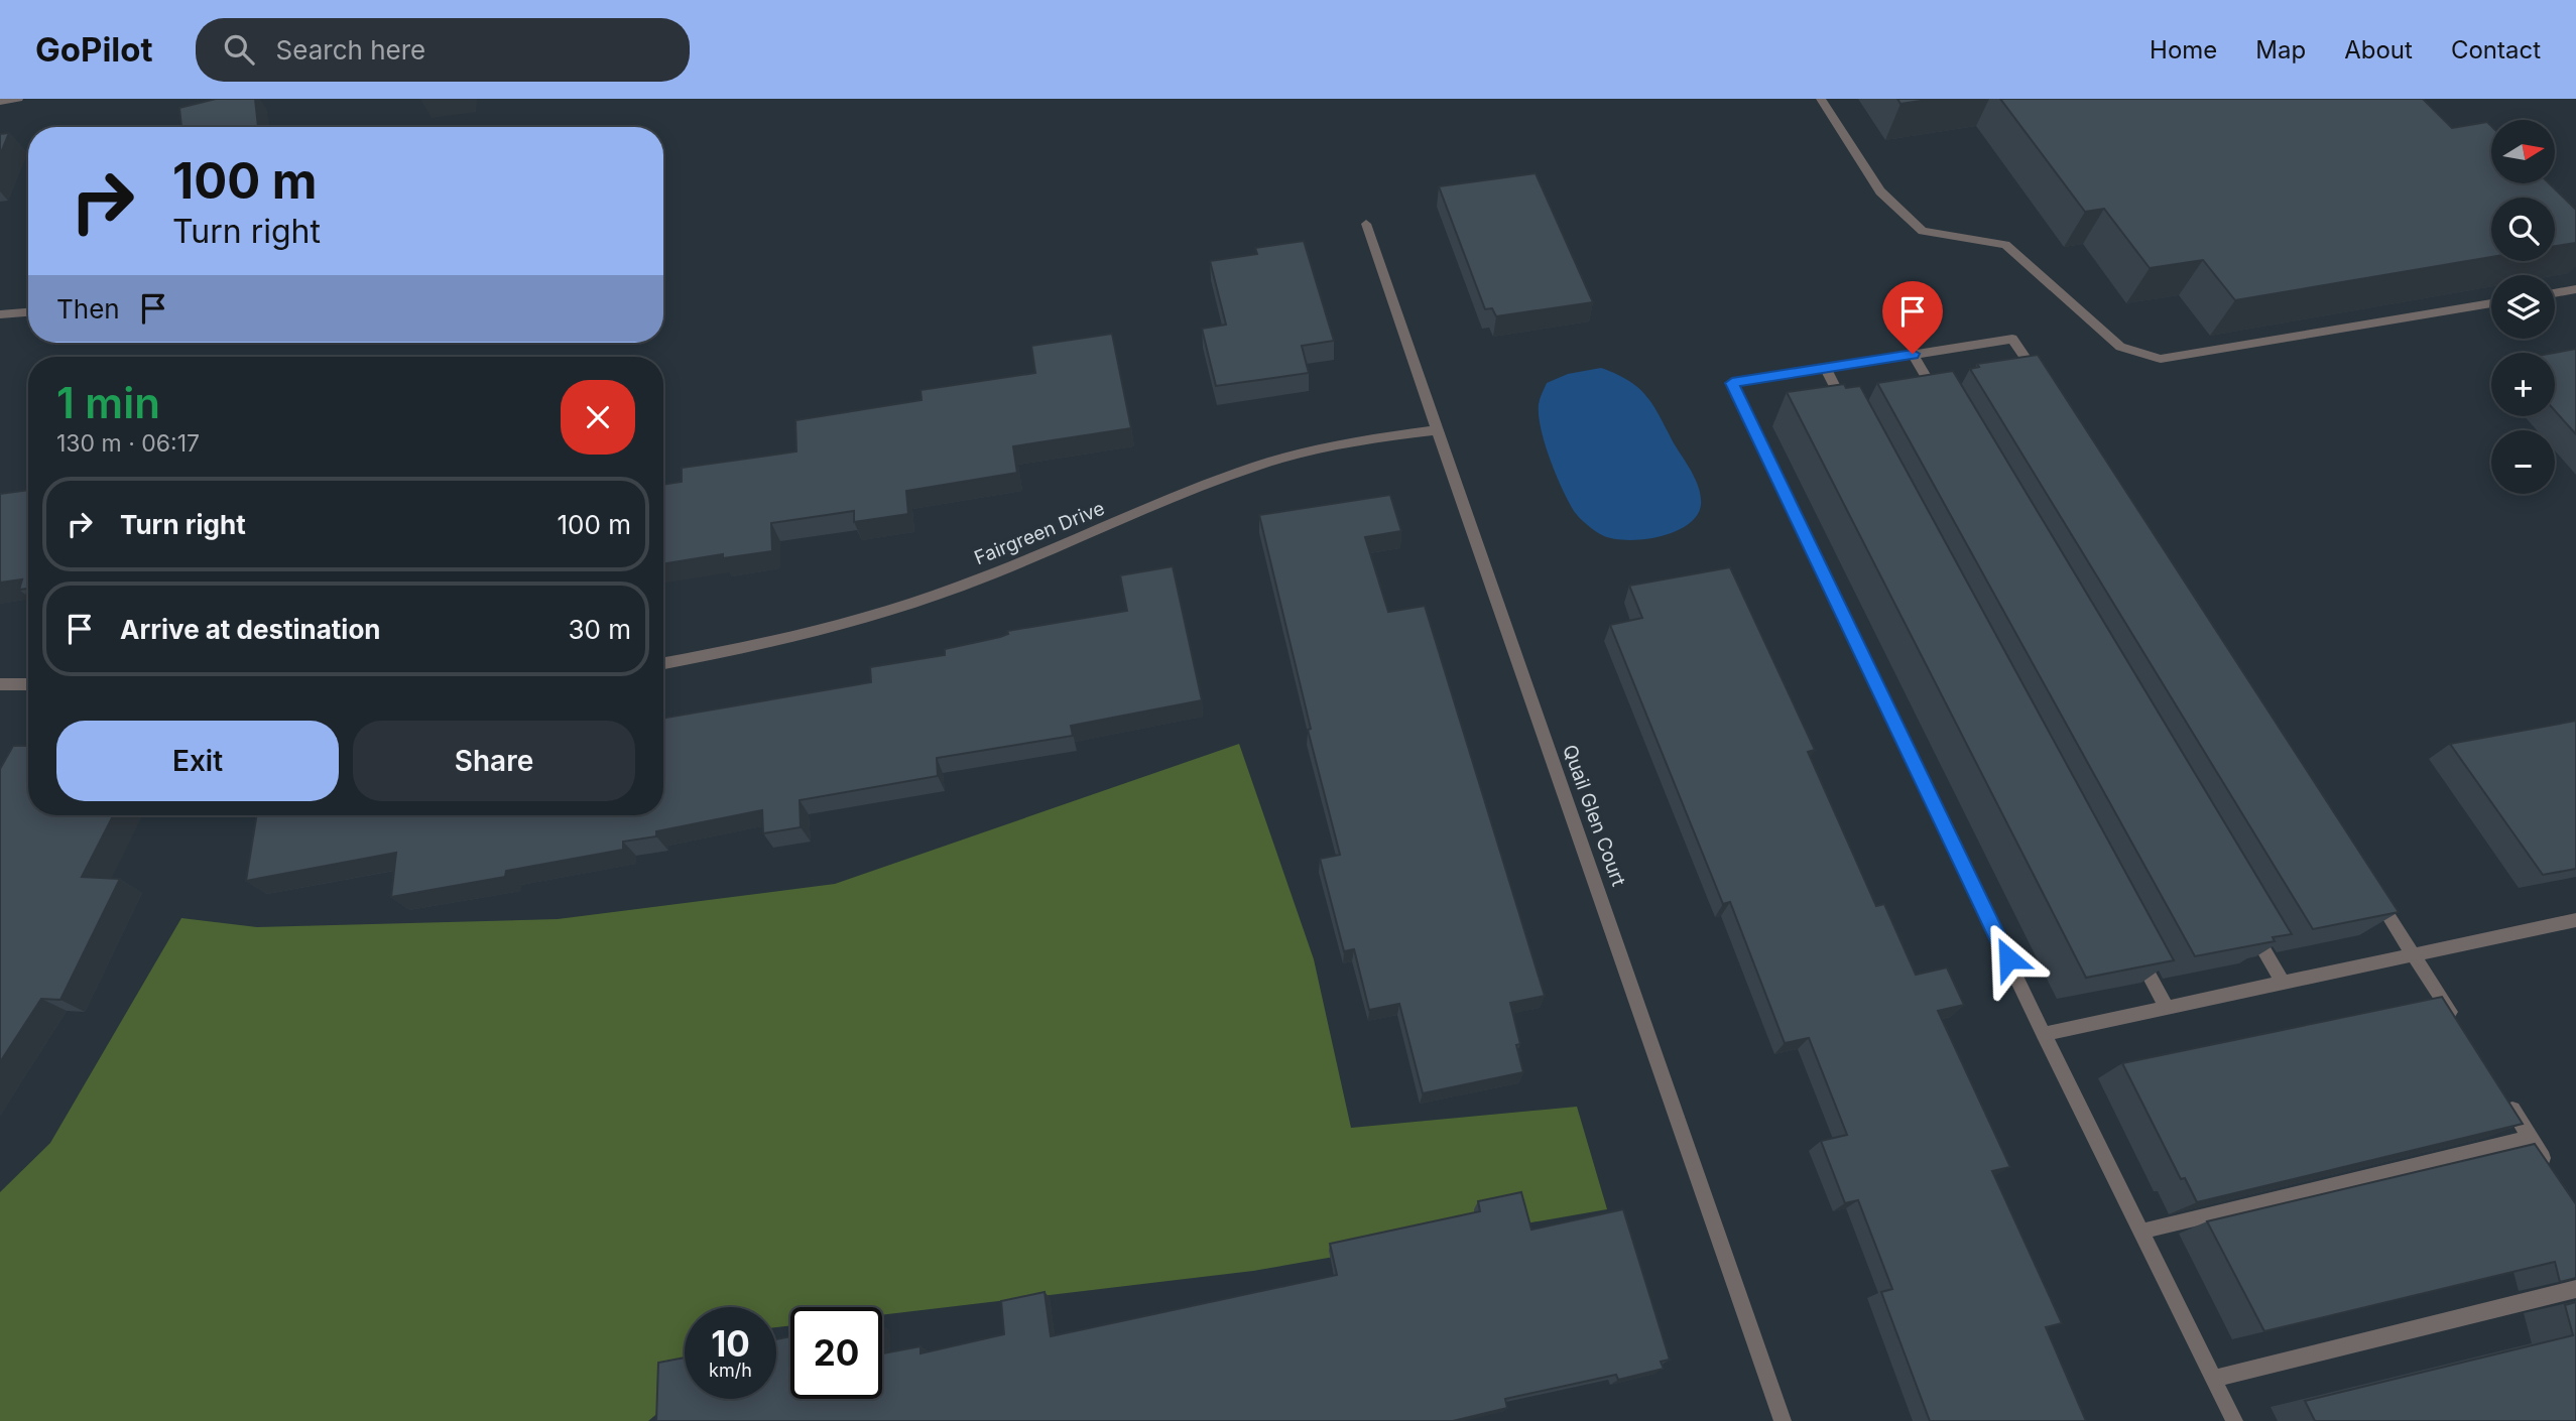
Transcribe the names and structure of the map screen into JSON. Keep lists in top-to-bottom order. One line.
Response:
{"streets":{"street":["Fairgreen Drive","Quail Glen Court"]},"crossings":[["Fairgreen Drive","Quail Glen Court"]],"north":"right","page":{"header":"GoPilot","search":"Search here","nav":["Home","Map","About","Contact"],"map_buttons":["+","−"],"turn":["100 m","Turn right"],"then":"Then","heading":["1 min","130 m · 06:17"],"list":[{"name":"Turn right","value":"100 m"},{"name":"Arrive at destination","value":"30 m"}],"buttons":["Exit","Share"],"speed":"10 km/h","limit":"20"}}
